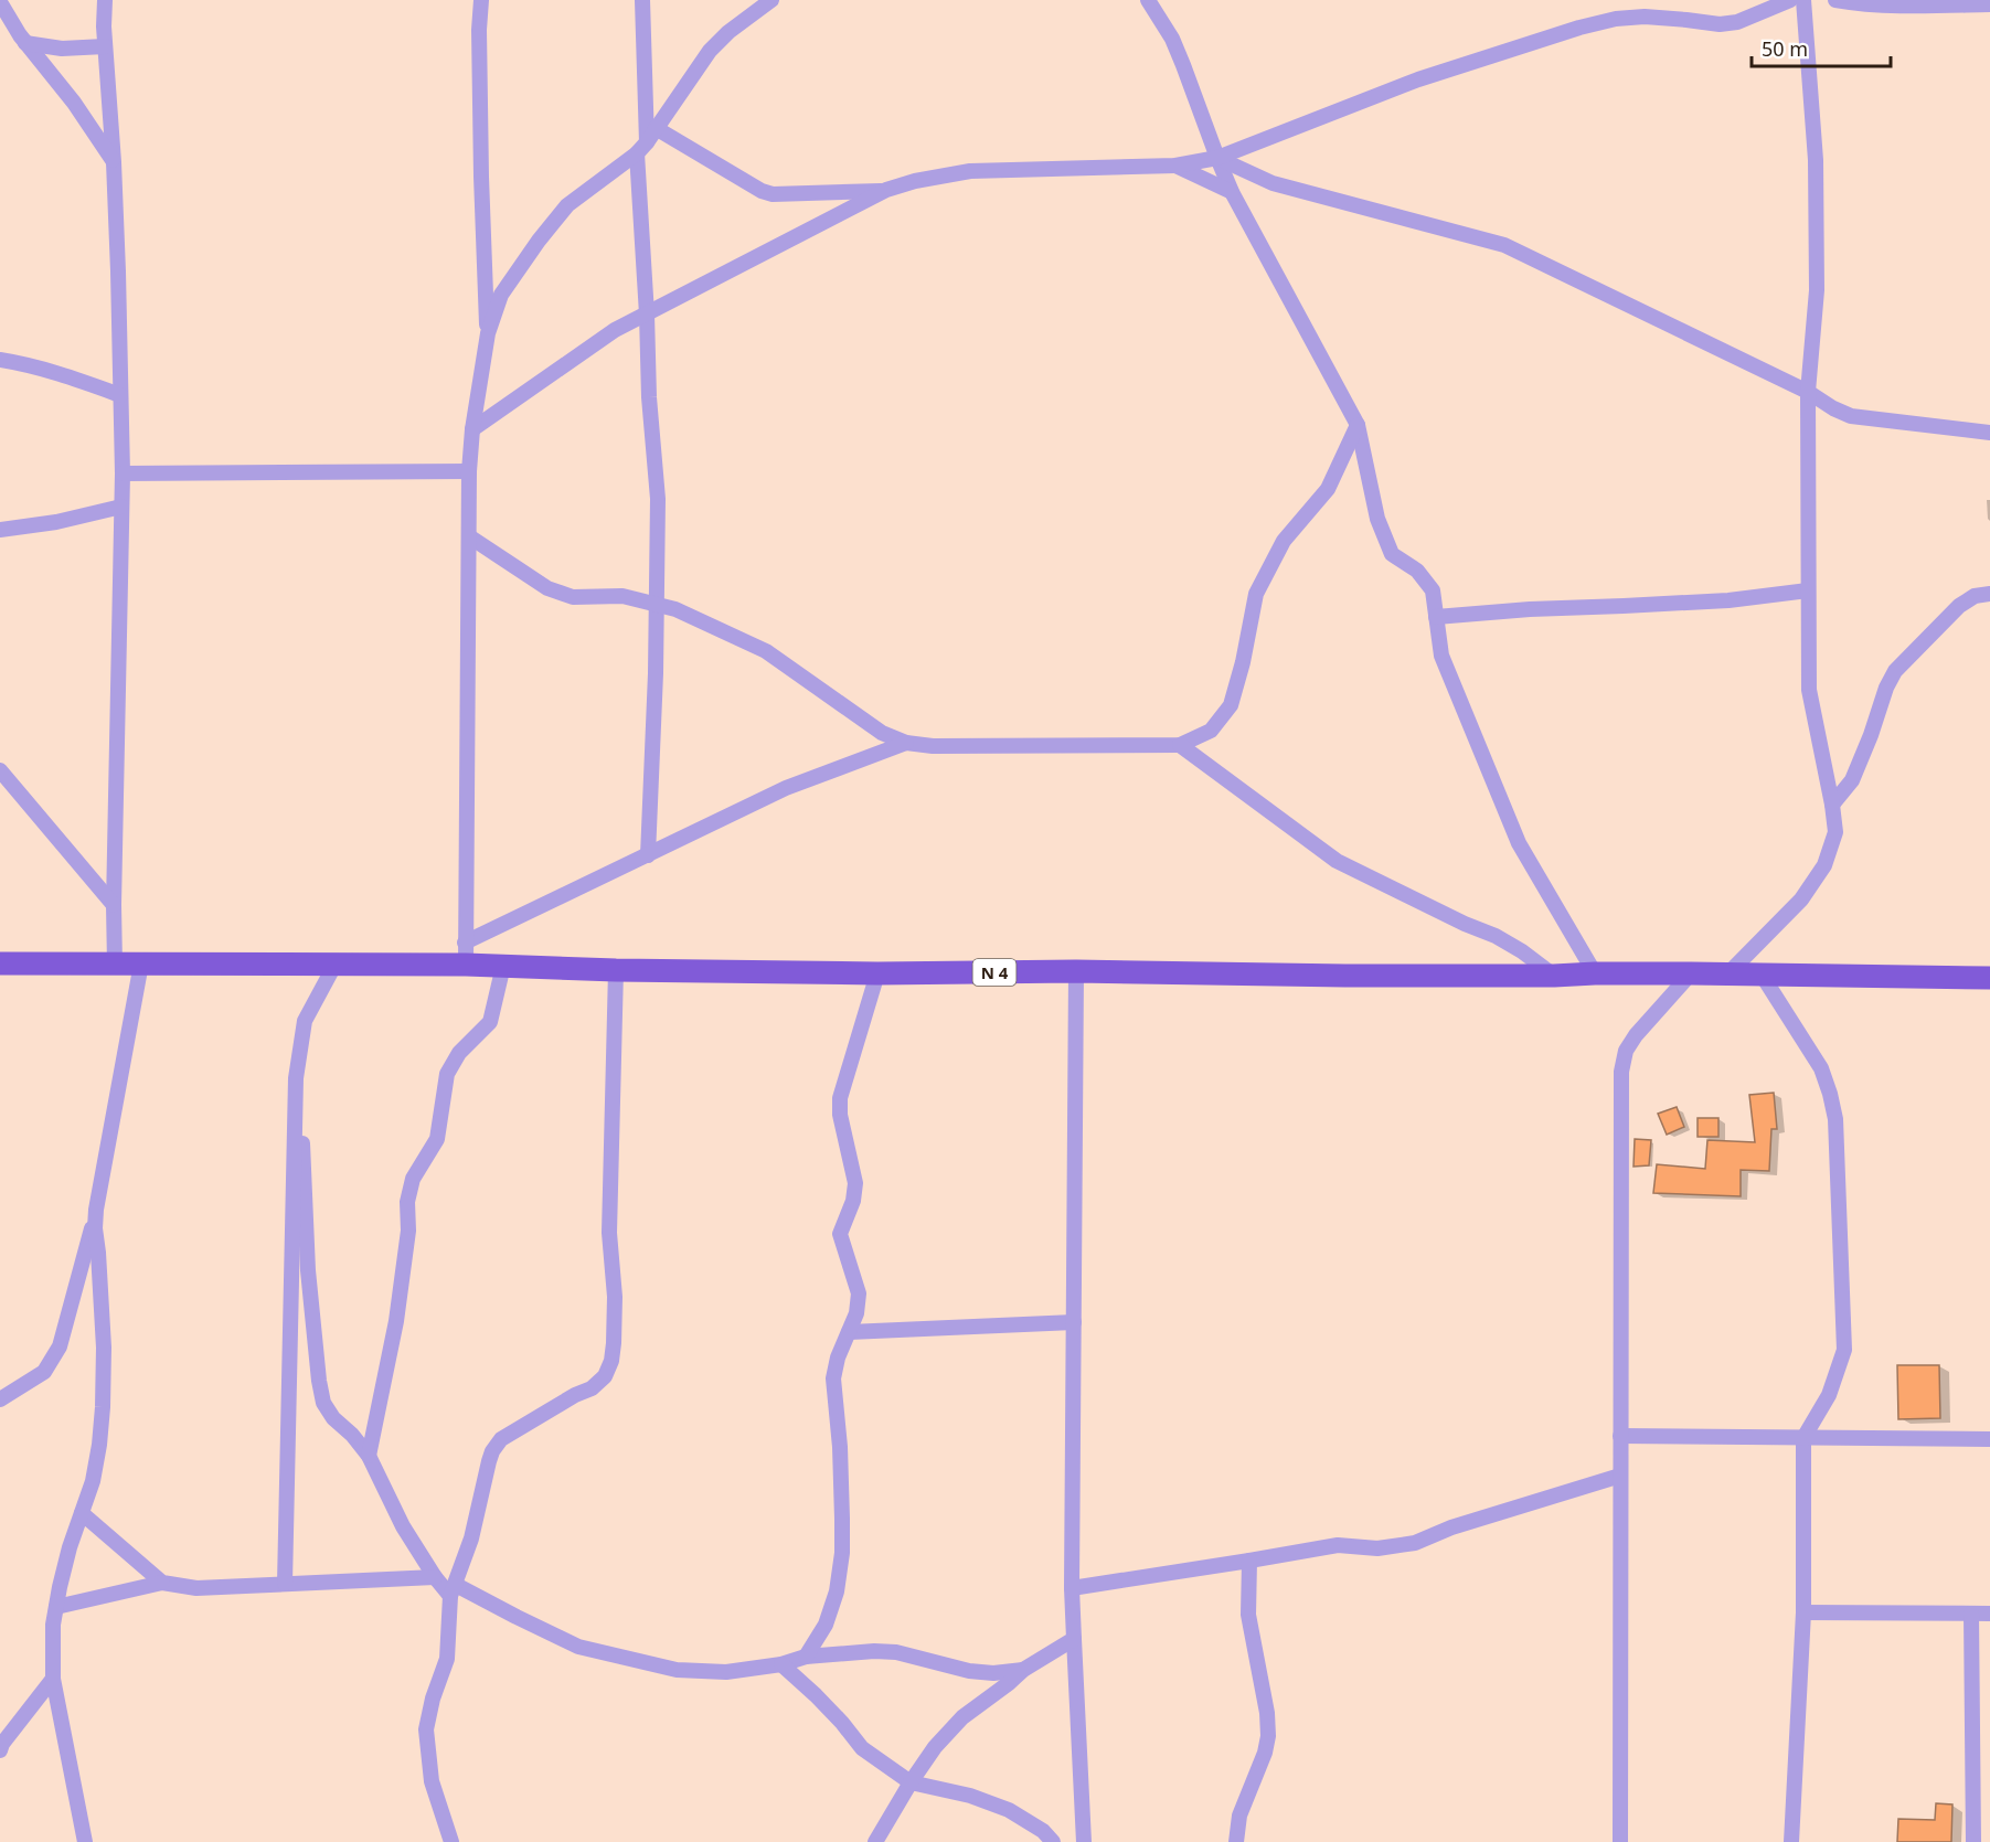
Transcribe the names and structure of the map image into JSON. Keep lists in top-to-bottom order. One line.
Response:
{"streets":{"main road":["N 4"]},"scale_bar":"50 m"}
